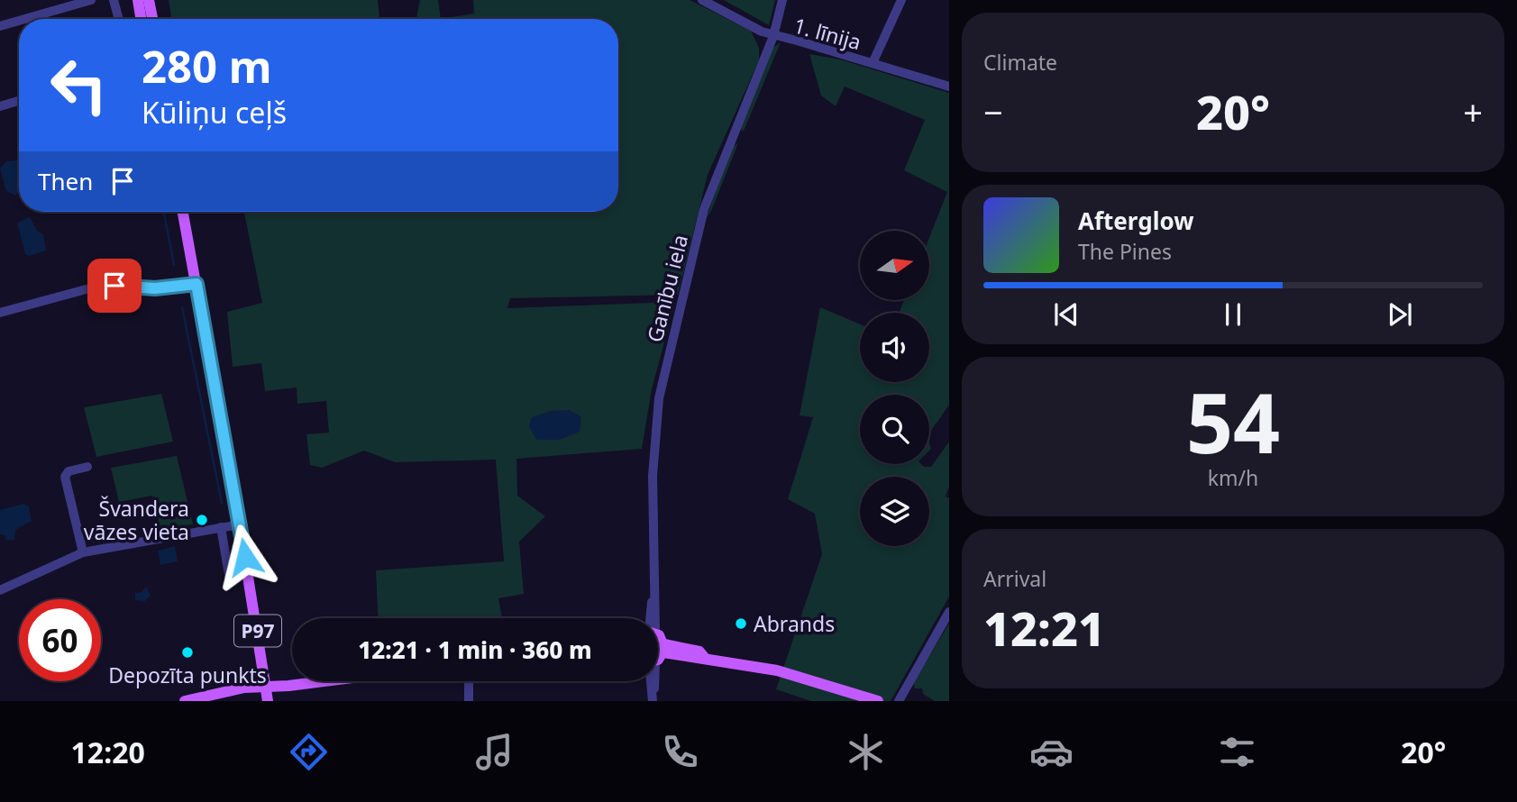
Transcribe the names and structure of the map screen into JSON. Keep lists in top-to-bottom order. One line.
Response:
{"streets":{"main road":["P97"],"street":["1. līnija","Ganību iela"]},"crossings":[["1. līnija","Ganību iela"]],"places":["Švandera vāzes vieta","Abrands","Depozīta punkts"],"north":"right","page":{"tile":["Climate",["54","km/h"],["Arrival","12:21"]],"turn":["280 m","Kūliņu ceļš"],"heat":["−","20°","+"],"then":"Then","song":["Afterglow","The Pines"],"limit":"60","trip":"12:21 · 1 min · 360 m","tabs":["12:20","20°"]}}
